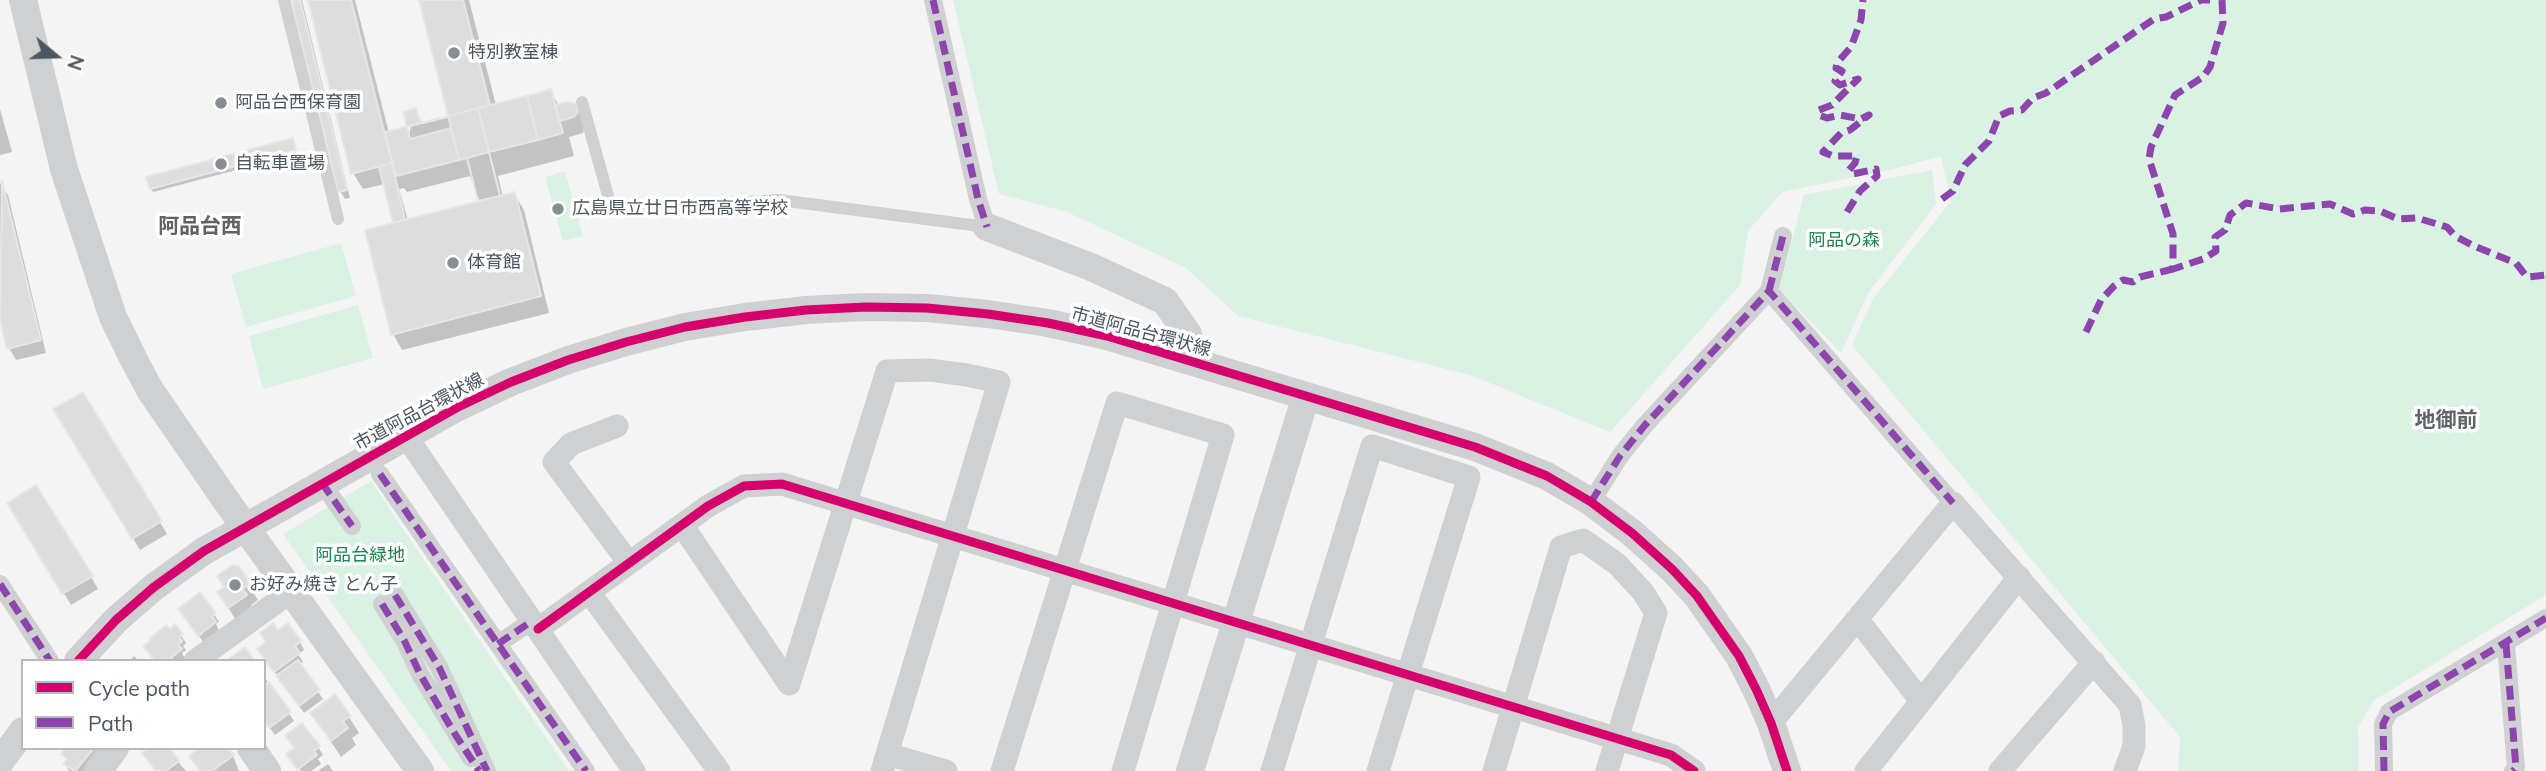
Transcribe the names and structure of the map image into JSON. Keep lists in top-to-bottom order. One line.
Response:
{"streets":{"street":["市道阿品台環状線"]},"districts":["阿品台西","地御前"],"parks":["阿品の森","阿品台緑地"],"places":["特別教室棟","阿品台西保育園","自転車置場","広島県立廿日市西高等学校","体育館","お好み焼き とん子"],"legend":["Cycle path","Path"],"north":"right"}
